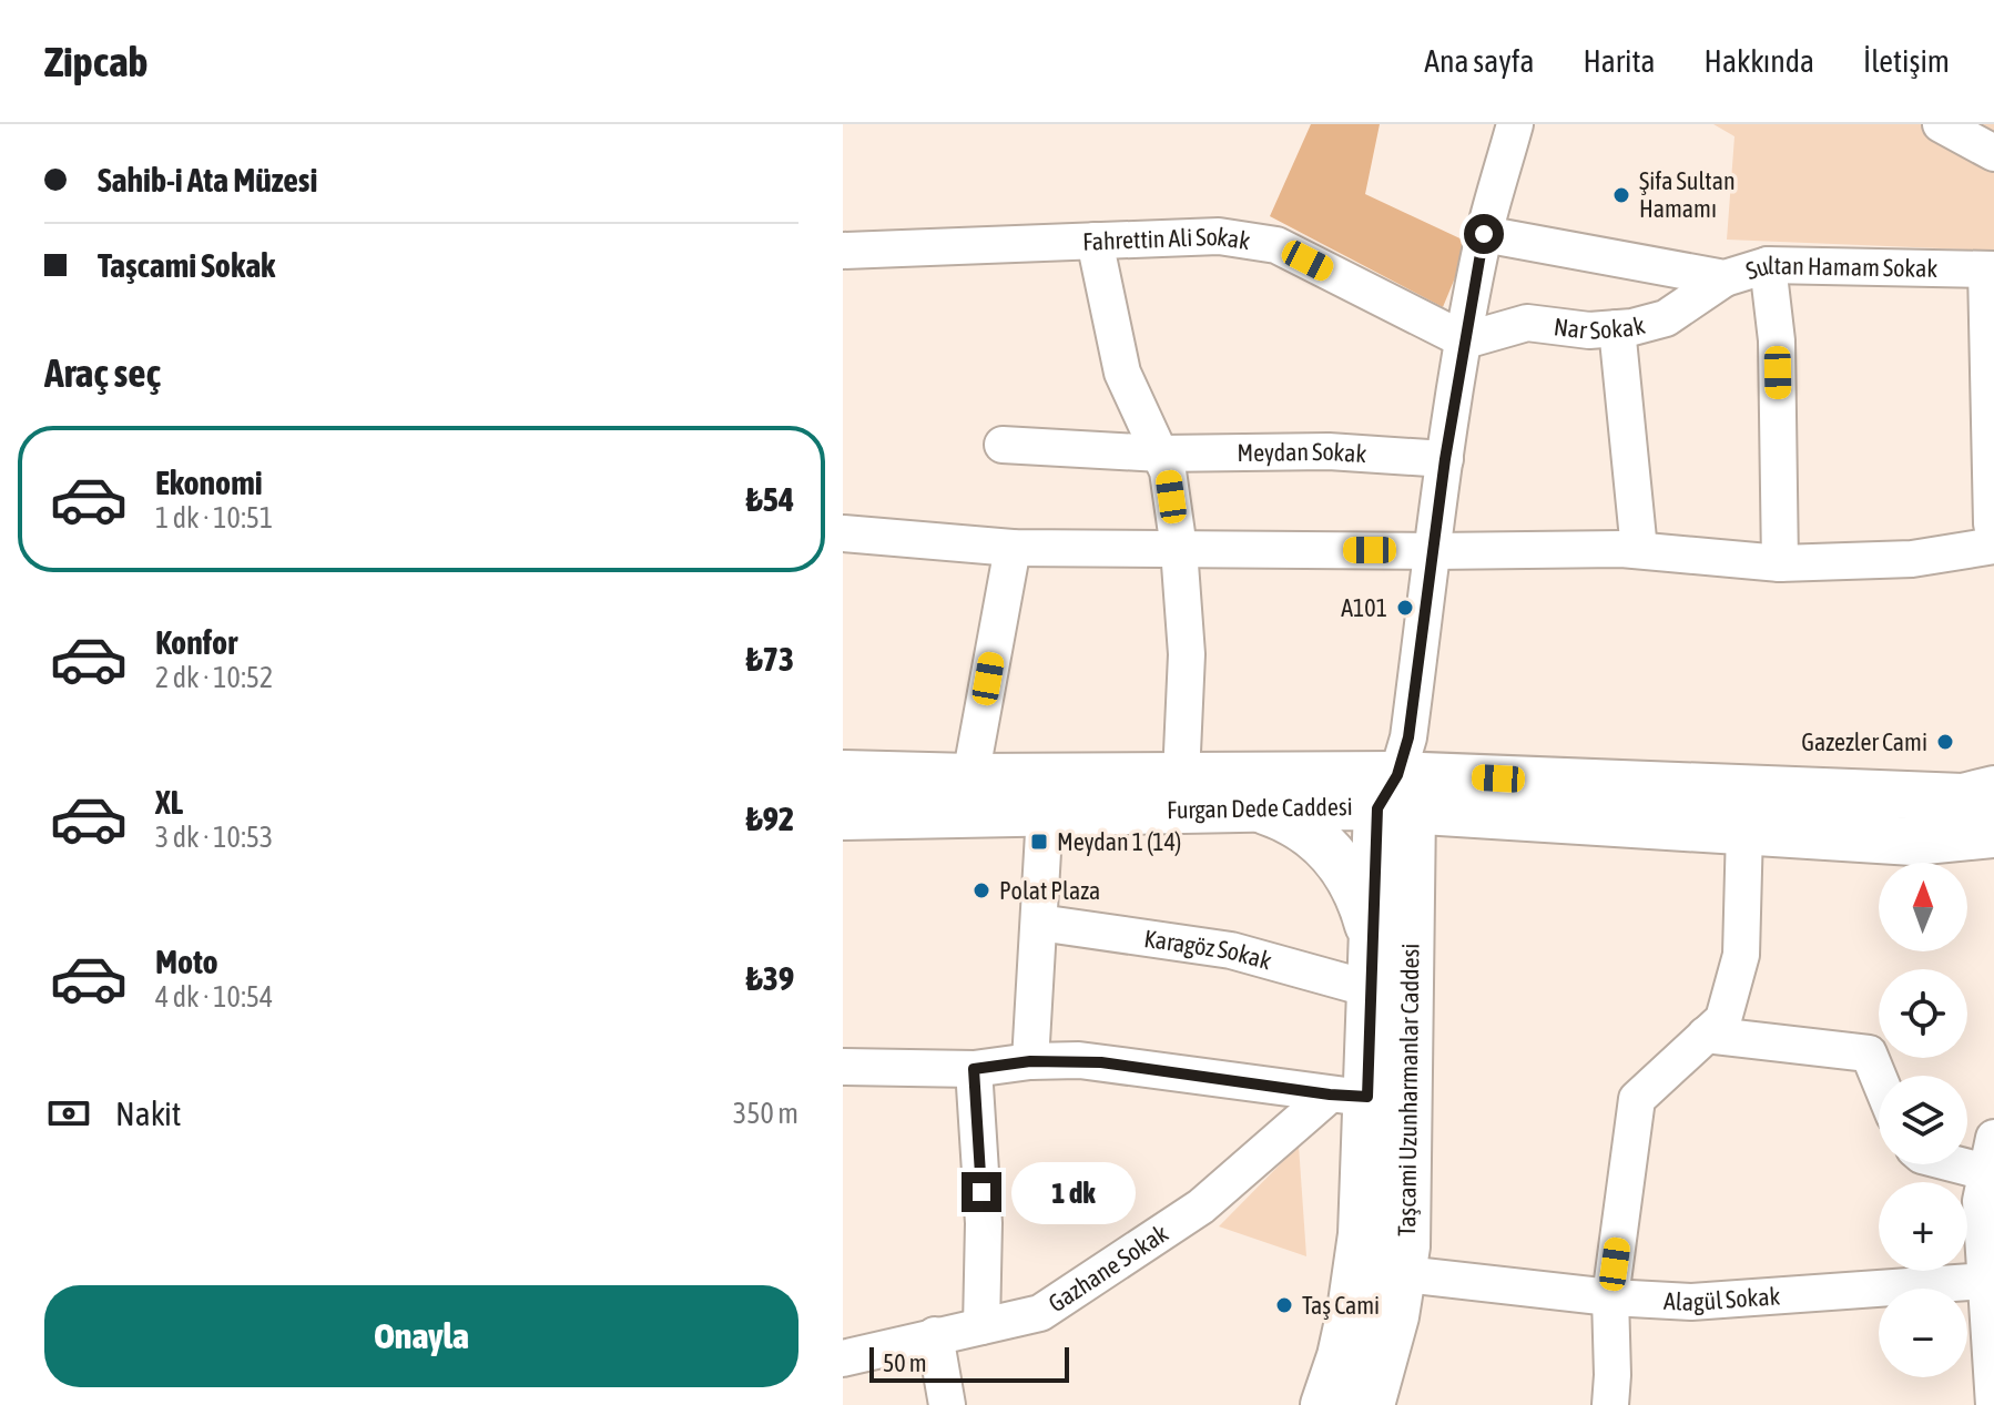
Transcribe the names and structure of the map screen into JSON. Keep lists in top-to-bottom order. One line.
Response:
{"streets":{"main road":["Furgan Dede Caddesi","Taşcami Uzunharmanlar Caddesi"],"street":["Fahrettin Ali Sokak","Sultan Hamam Sokak","Nar Sokak","Meydan Sokak","Karagöz Sokak","Gazhane Sokak","Alagül Sokak"]},"crossings":[["Fahrettin Ali Sokak","Nar Sokak"],["Fahrettin Ali Sokak","Taşcami Uzunharmanlar Caddesi"],["Sultan Hamam Sokak","Nar Sokak"],["Sultan Hamam Sokak","Taşcami Uzunharmanlar Caddesi"],["Nar Sokak","Taşcami Uzunharmanlar Caddesi"],["Meydan Sokak","Taşcami Uzunharmanlar Caddesi"],["Furgan Dede Caddesi","Taşcami Uzunharmanlar Caddesi"],["Karagöz Sokak","Taşcami Uzunharmanlar Caddesi"],["Taşcami Uzunharmanlar Caddesi","Gazhane Sokak"],["Taşcami Uzunharmanlar Caddesi","Alagül Sokak"]],"places":{"other":["Şifa Sultan Hamamı","A101","Gazezler Cami","Polat Plaza","Taş Cami"],"transit":["Meydan 1 (14)"]},"scale_bar":"50 m","north":"top","page":{"header":"Zipcab","nav":["Ana sayfa","Harita","Hakkında","İletişim"],"banner":["Sahib-i Ata Müzesi","Taşcami Sokak"],"heading":"Araç seç","list":[{"name":"Ekonomi","note":"1 dk · 10:51","value":"₺54"},{"name":"Konfor","note":"2 dk · 10:52","value":"₺73"},{"name":"XL","note":"3 dk · 10:53","value":"₺92"},{"name":"Moto","note":"4 dk · 10:54","value":"₺39"}],"map_buttons":["+","−"],"pay":["Nakit","350 m"],"bubble":"1 dk","buttons":"Onayla","scale":"50 m"}}
